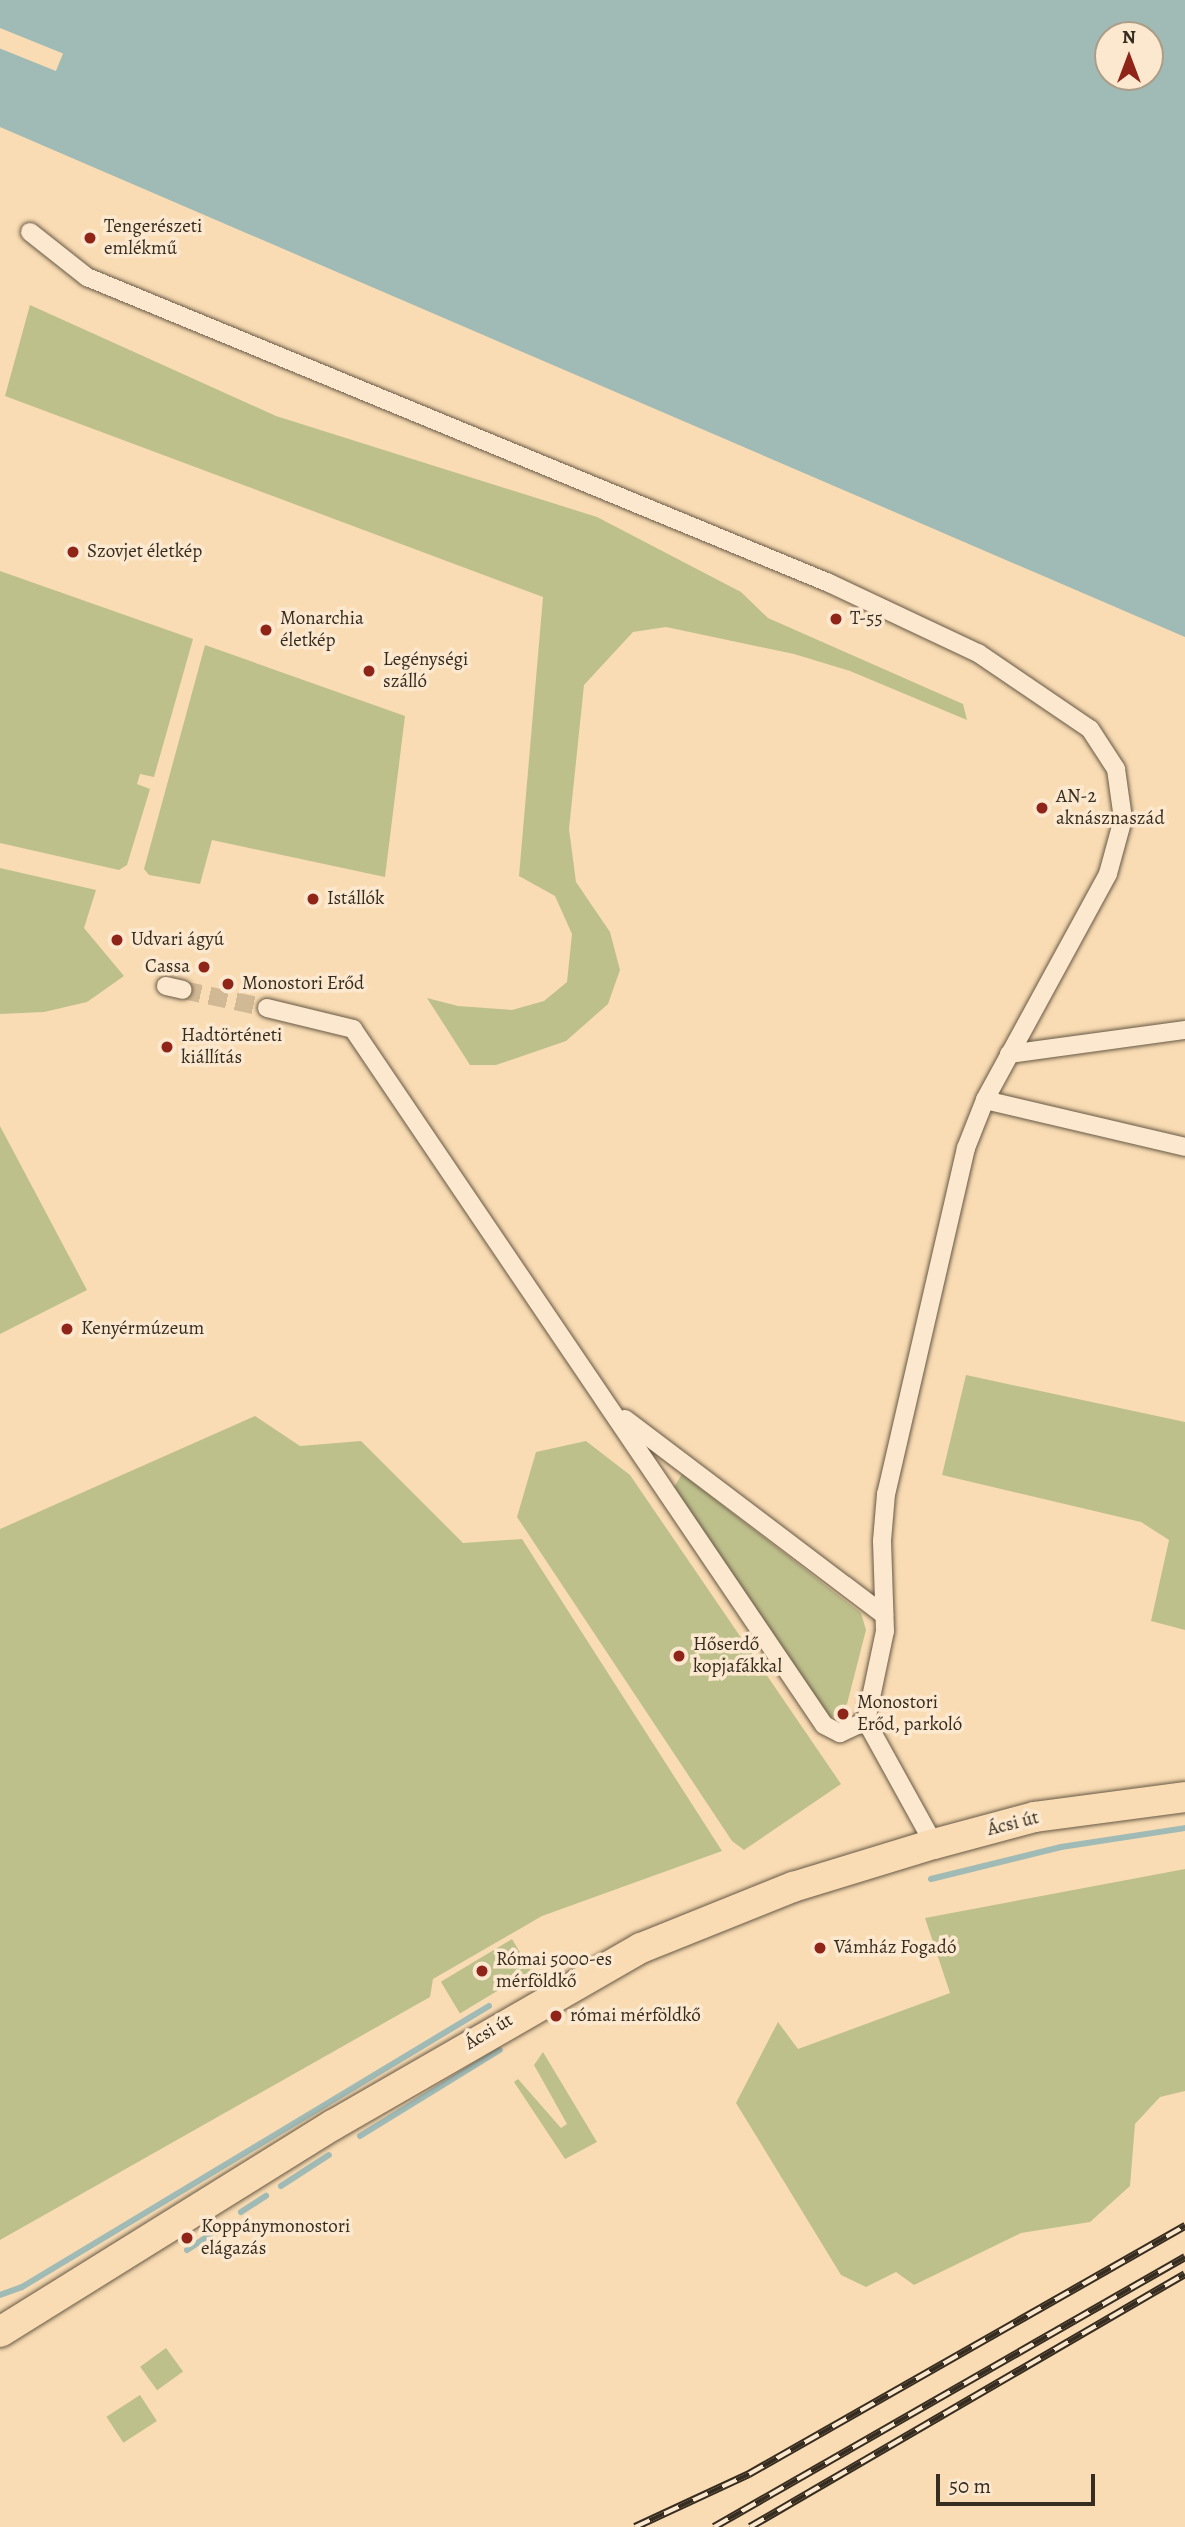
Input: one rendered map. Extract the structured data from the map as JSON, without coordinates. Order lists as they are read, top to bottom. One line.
{"streets":{"main road":["Ácsi út"]},"places":["Tengerészeti emlékmű","Szovjet életkép","T-55","Monarchia életkép","Legénységi szálló","AN-2 aknásznaszád","Istállók","Udvari ágyú","Cassa","Monostori Erőd","Hadtörténeti kiállítás","Kenyérmúzeum","Hőserdő kopjafákkal","Monostori Erőd, parkoló","Vámház Fogadó","Római 5000-es mérföldkő","római mérföldkő","Koppánymonostori elágazás"],"scale_bar":"50 m","north":"top"}
